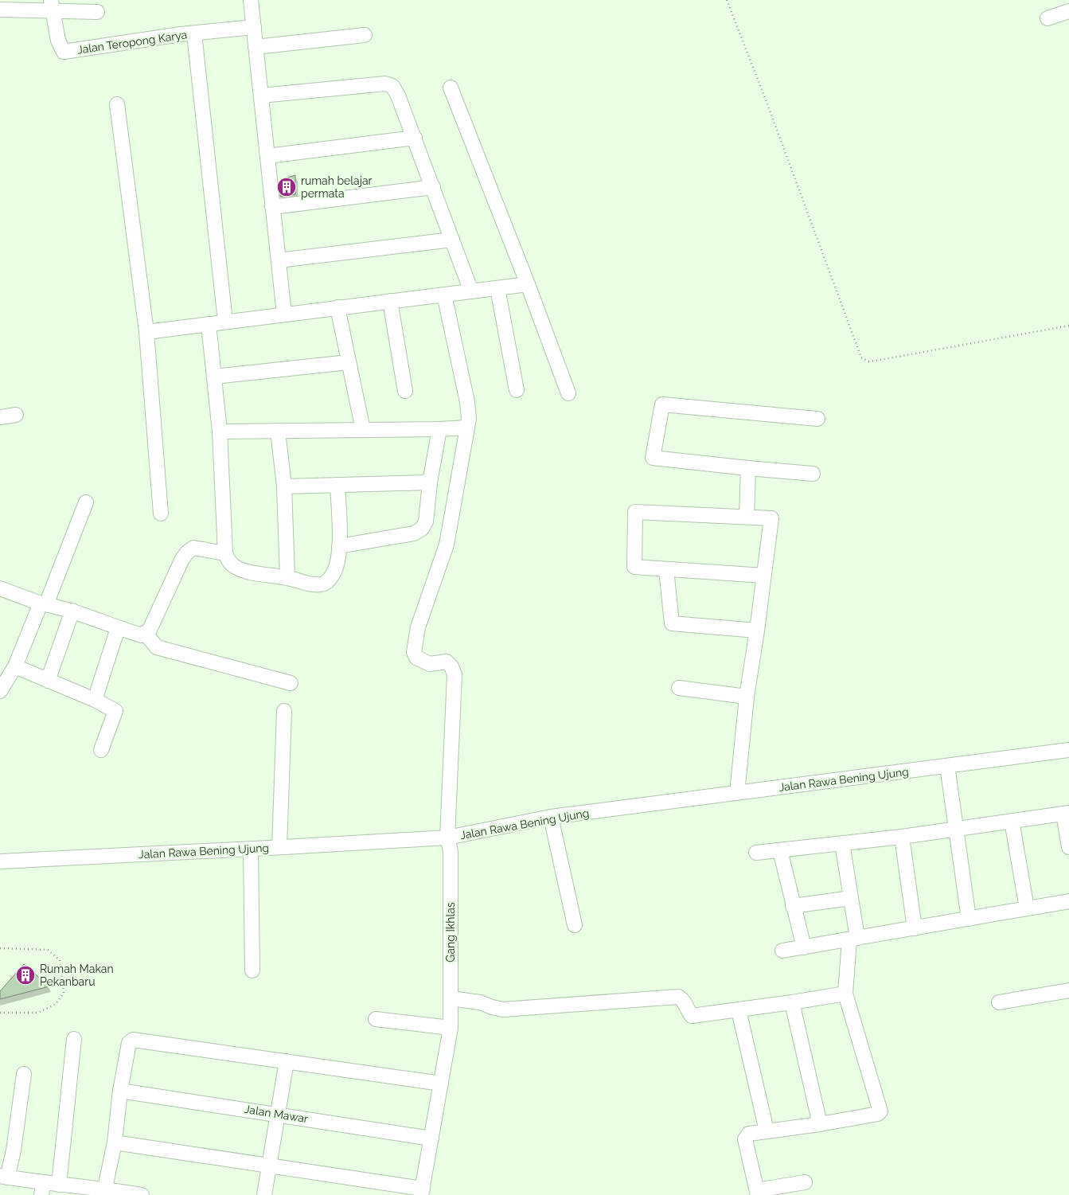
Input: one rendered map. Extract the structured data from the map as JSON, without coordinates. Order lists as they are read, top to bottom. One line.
{"streets":{"street":["Jalan Teropong Karya","Jalan Rawa Bening Ujung","Gang Ikhlas","Jalan Mawar"]},"crossings":[["Jalan Rawa Bening Ujung","Gang Ikhlas"],["Gang Ikhlas","Jalan Mawar"]],"places":{"building":["rumah belajar permata","Rumah Makan Pekanbaru"]}}
